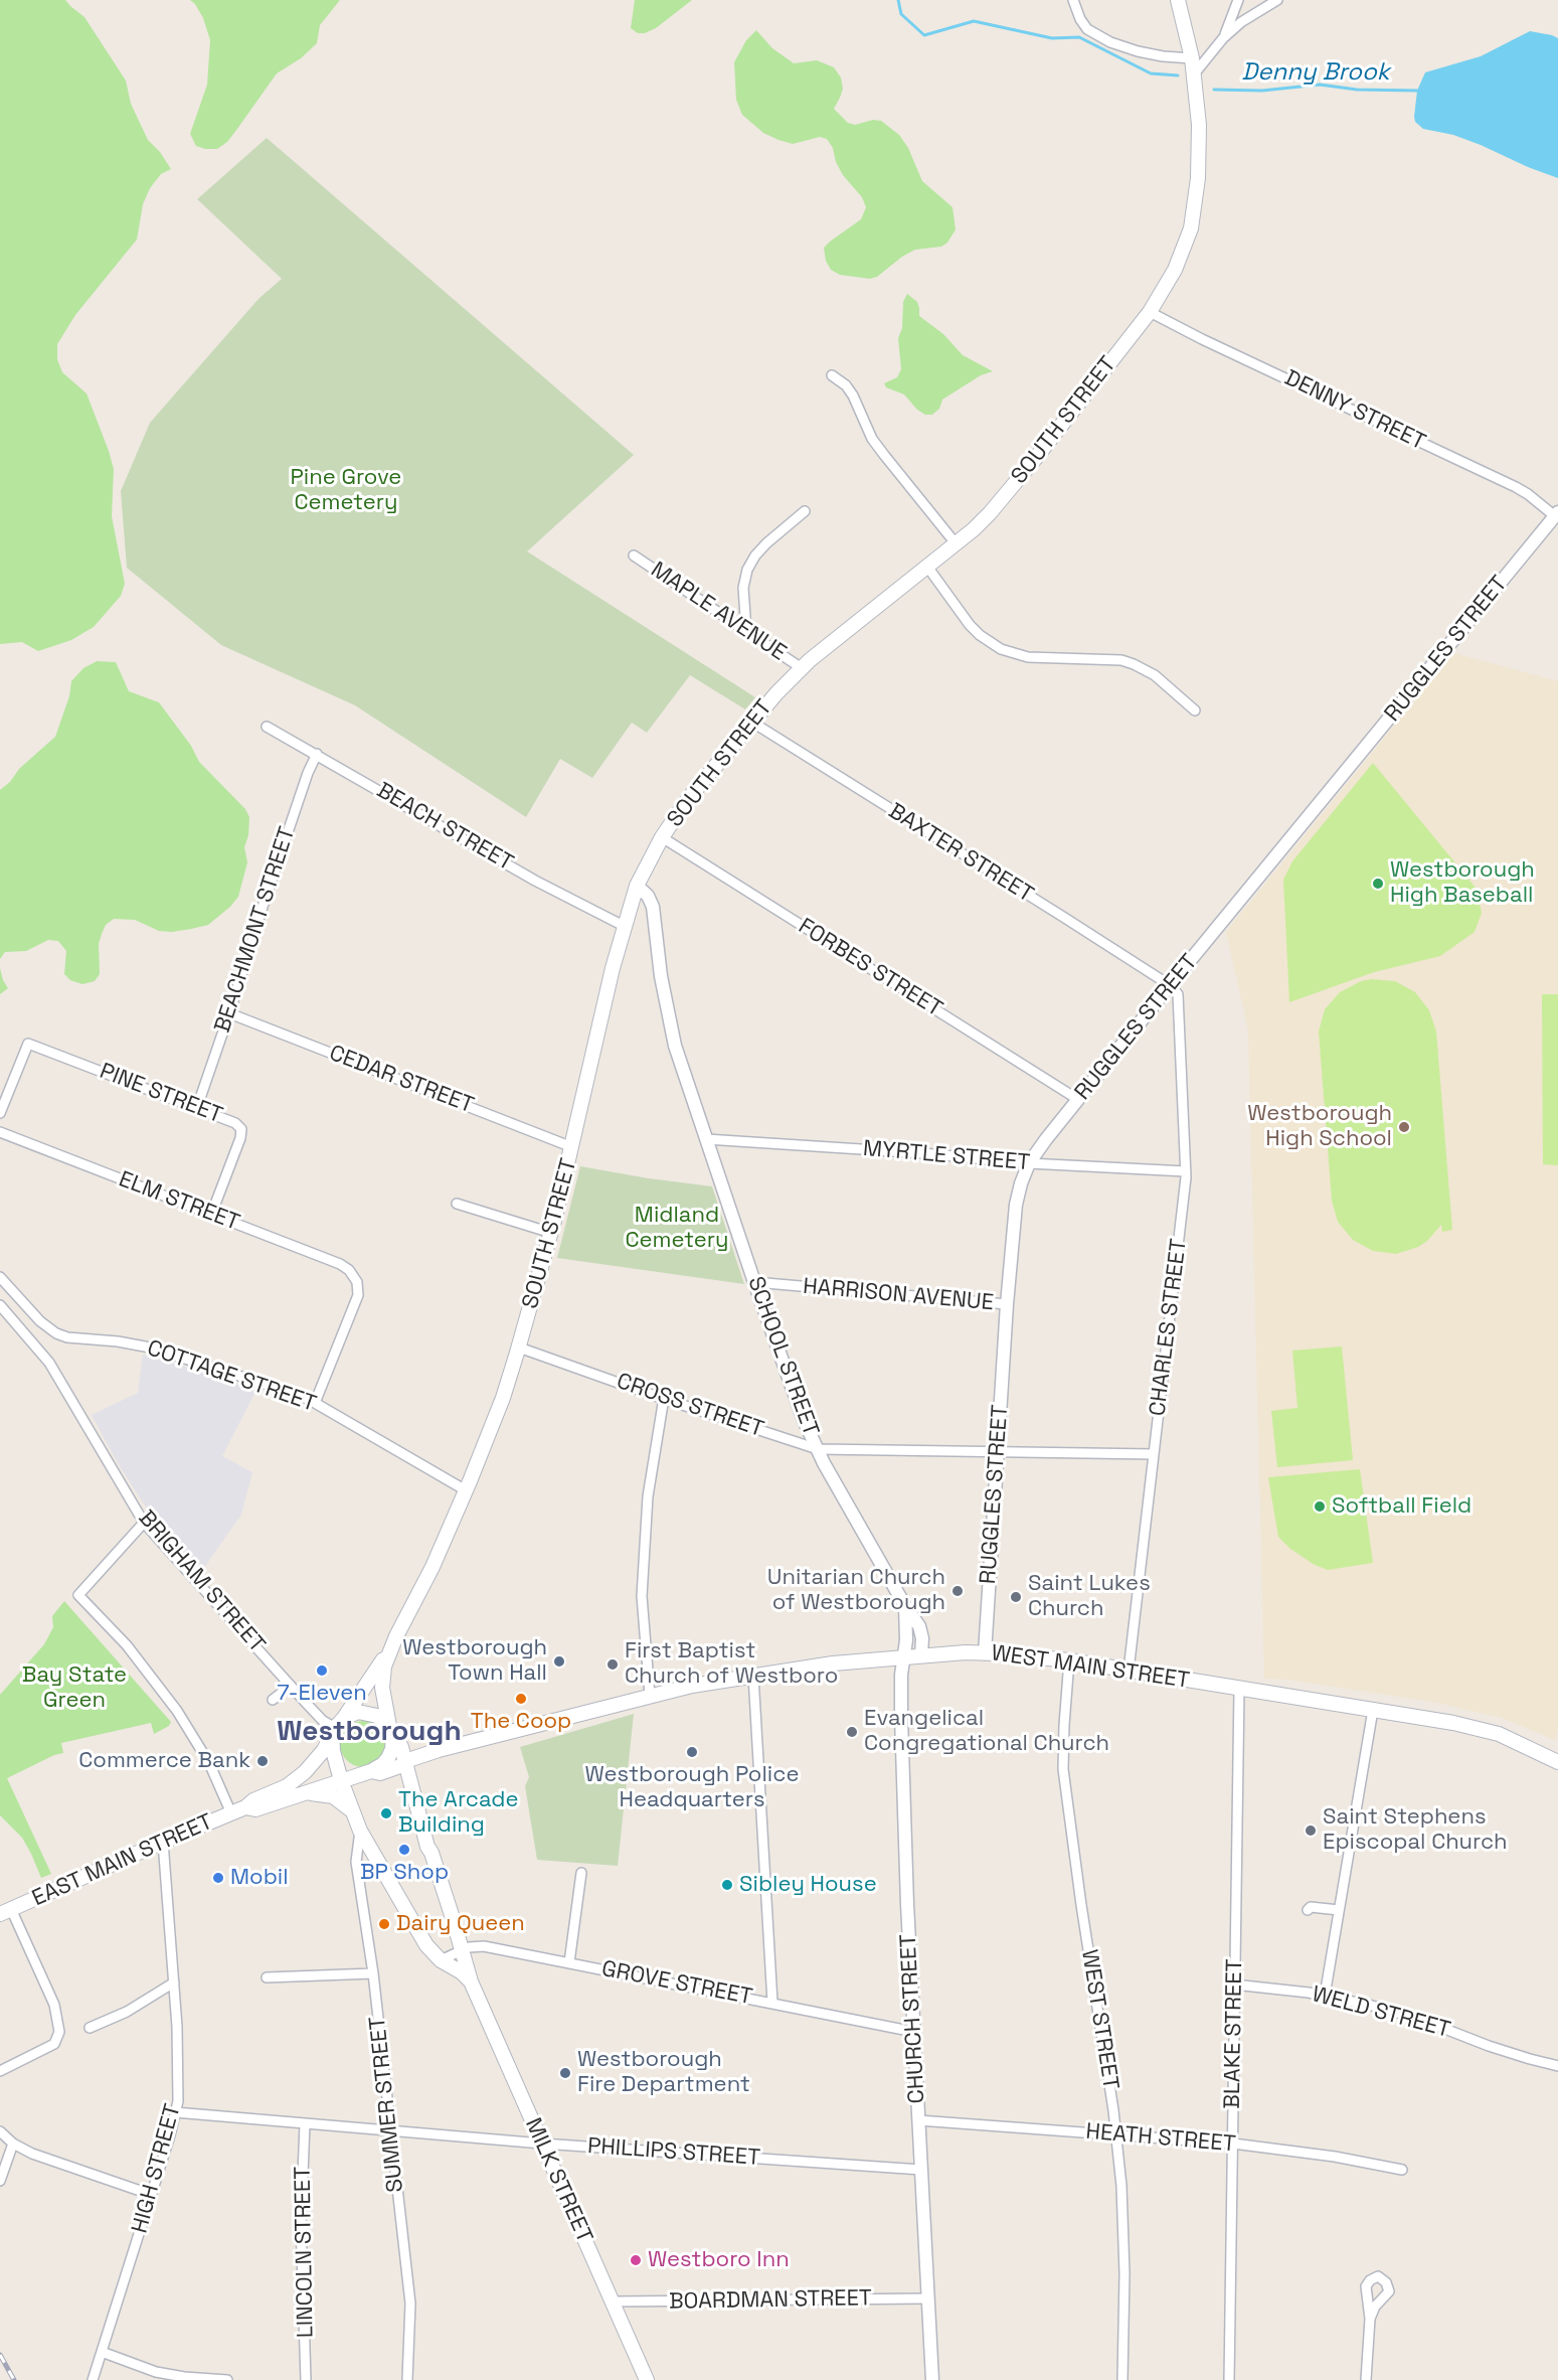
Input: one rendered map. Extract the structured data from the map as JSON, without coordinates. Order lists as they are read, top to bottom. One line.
{"streets":{"main road":["SOUTH STREET","WEST MAIN STREET","EAST MAIN STREET","MILK STREET"],"street":["DENNY STREET","MAPLE AVENUE","RUGGLES STREET","BEACH STREET","BAXTER STREET","BEACHMONT STREET","FORBES STREET","CEDAR STREET","PINE STREET","MYRTLE STREET","ELM STREET","HARRISON AVENUE","CHARLES STREET","SCHOOL STREET","COTTAGE STREET","CROSS STREET","BRIGHAM STREET","GROVE STREET","WELD STREET","CHURCH STREET","WEST STREET","BLAKE STREET","SUMMER STREET","HEATH STREET","PHILLIPS STREET","HIGH STREET","LINCOLN STREET","BOARDMAN STREET"]},"crossings":[["DENNY STREET","SOUTH STREET"],["DENNY STREET","RUGGLES STREET"],["SOUTH STREET","MAPLE AVENUE"],["SOUTH STREET","BEACH STREET"],["SOUTH STREET","BAXTER STREET"],["SOUTH STREET","FORBES STREET"],["SOUTH STREET","CEDAR STREET"],["SOUTH STREET","SCHOOL STREET"],["SOUTH STREET","COTTAGE STREET"],["SOUTH STREET","CROSS STREET"],["SOUTH STREET","BRIGHAM STREET"],["SOUTH STREET","WEST MAIN STREET"],["SOUTH STREET","EAST MAIN STREET"],["SOUTH STREET","MILK STREET"],["RUGGLES STREET","BAXTER STREET"],["RUGGLES STREET","FORBES STREET"],["RUGGLES STREET","MYRTLE STREET"],["RUGGLES STREET","HARRISON AVENUE"],["RUGGLES STREET","CHARLES STREET"],["RUGGLES STREET","CROSS STREET"],["RUGGLES STREET","WEST MAIN STREET"],["BEACH STREET","BEACHMONT STREET"],["BAXTER STREET","CHARLES STREET"],["BEACHMONT STREET","CEDAR STREET"],["BEACHMONT STREET","PINE STREET"],["PINE STREET","ELM STREET"],["MYRTLE STREET","CHARLES STREET"],["MYRTLE STREET","SCHOOL STREET"],["ELM STREET","COTTAGE STREET"],["HARRISON AVENUE","SCHOOL STREET"],["CHARLES STREET","CROSS STREET"],["CHARLES STREET","WEST MAIN STREET"],["SCHOOL STREET","CROSS STREET"],["SCHOOL STREET","WEST MAIN STREET"],["SCHOOL STREET","CHURCH STREET"],["BRIGHAM STREET","WEST MAIN STREET"],["BRIGHAM STREET","EAST MAIN STREET"],["BRIGHAM STREET","MILK STREET"],["WEST MAIN STREET","EAST MAIN STREET"],["WEST MAIN STREET","CHURCH STREET"],["WEST MAIN STREET","WEST STREET"],["WEST MAIN STREET","BLAKE STREET"],["WEST MAIN STREET","MILK STREET"],["EAST MAIN STREET","HIGH STREET"],["EAST MAIN STREET","MILK STREET"],["GROVE STREET","CHURCH STREET"],["GROVE STREET","MILK STREET"],["WELD STREET","BLAKE STREET"],["CHURCH STREET","HEATH STREET"],["CHURCH STREET","PHILLIPS STREET"],["CHURCH STREET","BOARDMAN STREET"],["WEST STREET","HEATH STREET"],["BLAKE STREET","HEATH STREET"],["SUMMER STREET","PHILLIPS STREET"],["PHILLIPS STREET","HIGH STREET"],["PHILLIPS STREET","MILK STREET"],["PHILLIPS STREET","LINCOLN STREET"],["MILK STREET","BOARDMAN STREET"]],"districts":["Westborough"],"water":["Denny Brook"],"parks":["Pine Grove Cemetery","Midland Cemetery","Bay State Green"],"places":["Westborough High Baseball","Westborough High School","Softball Field","Unitarian Church of Westborough","Saint Lukes Church","Westborough Town Hall","First Baptist Church of Westboro","7-Eleven","The Coop","Evangelical Congregational Church","Westborough Police Headquarters","Commerce Bank","The Arcade Building","Saint Stephens Episcopal Church","BP Shop","Mobil","Sibley House","Dairy Queen","Westborough Fire Department","Westboro Inn"]}
